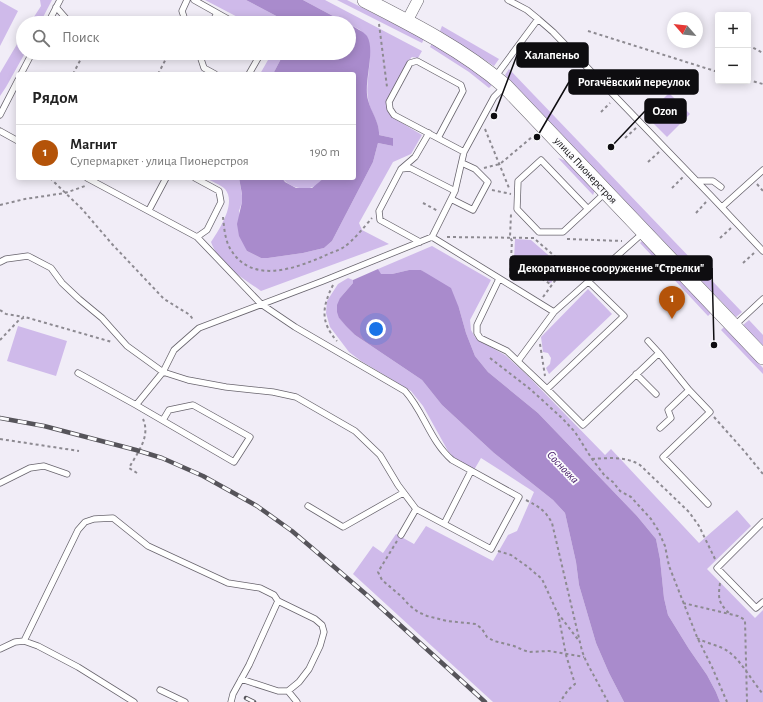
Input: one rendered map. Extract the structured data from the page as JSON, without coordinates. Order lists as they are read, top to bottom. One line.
{"streets":{"street":["улица Пионерстроя"]},"water":["Сосновка"],"places":["Халапеньо","Рогачёвский переулок","Ozon","Декоративное сооружение \"Стрелки\""],"north":"top left","page":{"map_buttons":["+","−"],"search":"Поиск","heading":"Рядом","list":[{"mark":"1","name":"Магнит","note":"Супермаркет · улица Пионерстроя","value":"190 m"}],"pins":"1"}}
